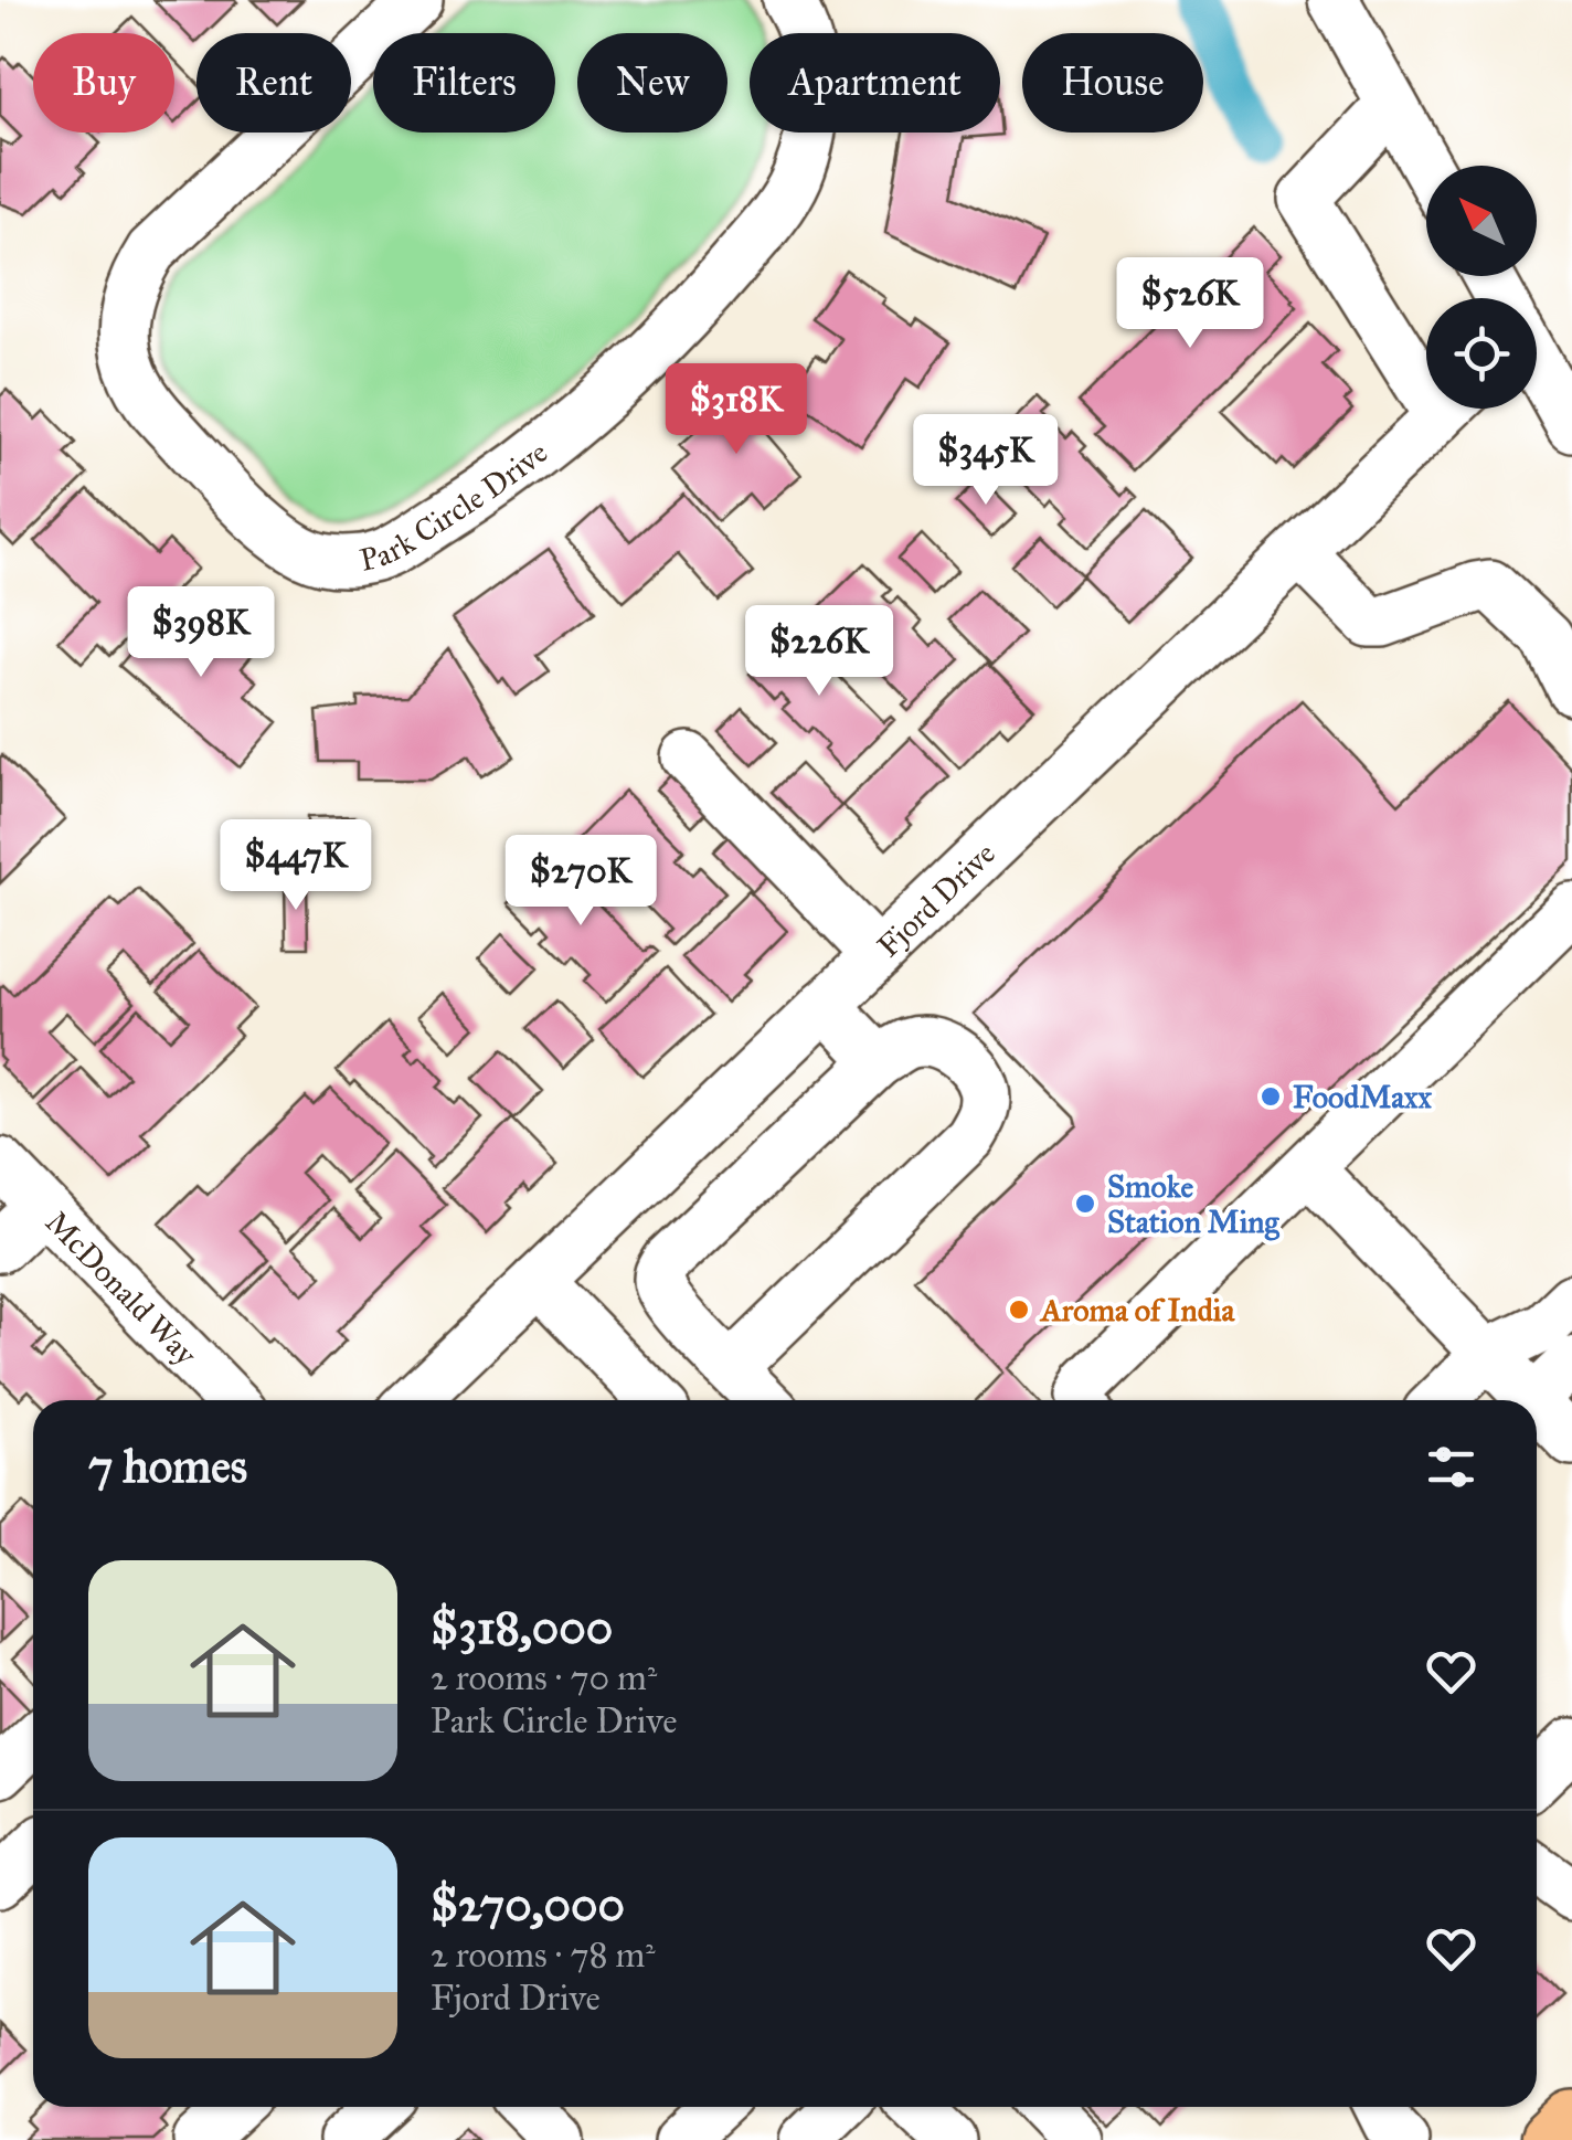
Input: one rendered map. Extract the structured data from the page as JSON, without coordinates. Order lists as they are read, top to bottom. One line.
{"streets":{"street":["Park Circle Drive","Fjord Drive","McDonald Way"]},"places":["FoodMaxx","Smoke Station Ming","Aroma of India"],"north":"top left","page":{"chip":["Buy","Rent","Filters","New","Apartment","House"],"price":["$526K","$318K","$345K","$398K","$226K","$447K","$270K"],"heading":"7 homes","list":[{"name":"$318,000","note":"2 rooms · 70 m² · Park Circle Drive"},{"name":"$270,000","note":"2 rooms · 78 m² · Fjord Drive"}]}}
